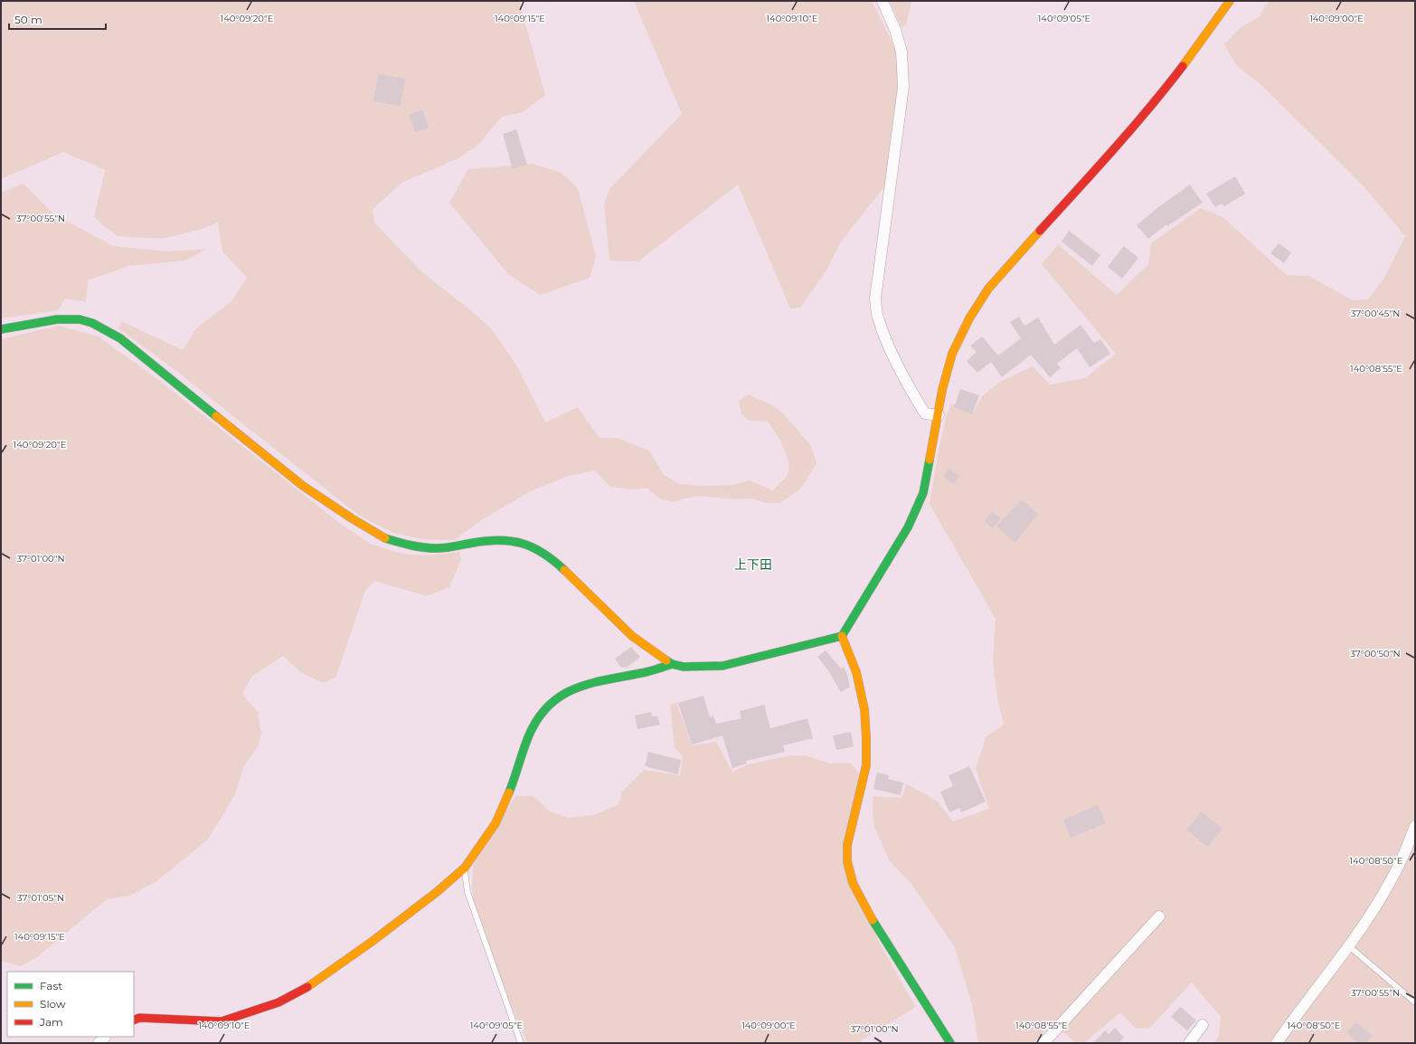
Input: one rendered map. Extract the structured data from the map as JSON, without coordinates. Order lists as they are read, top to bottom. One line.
{"districts":["上下田"],"legend":["Fast","Slow","Jam"],"scale_bar":"50 m","coordinates":["140°09'20\"E","140°09'15\"E","140°09'10\"E","140°09'05\"E","140°09'00\"E","37°00'55\"N","37°00'45\"N","140°08'55\"E","37°01'00\"N","37°00'50\"N","140°08'50\"E","37°01'05\"N"]}
